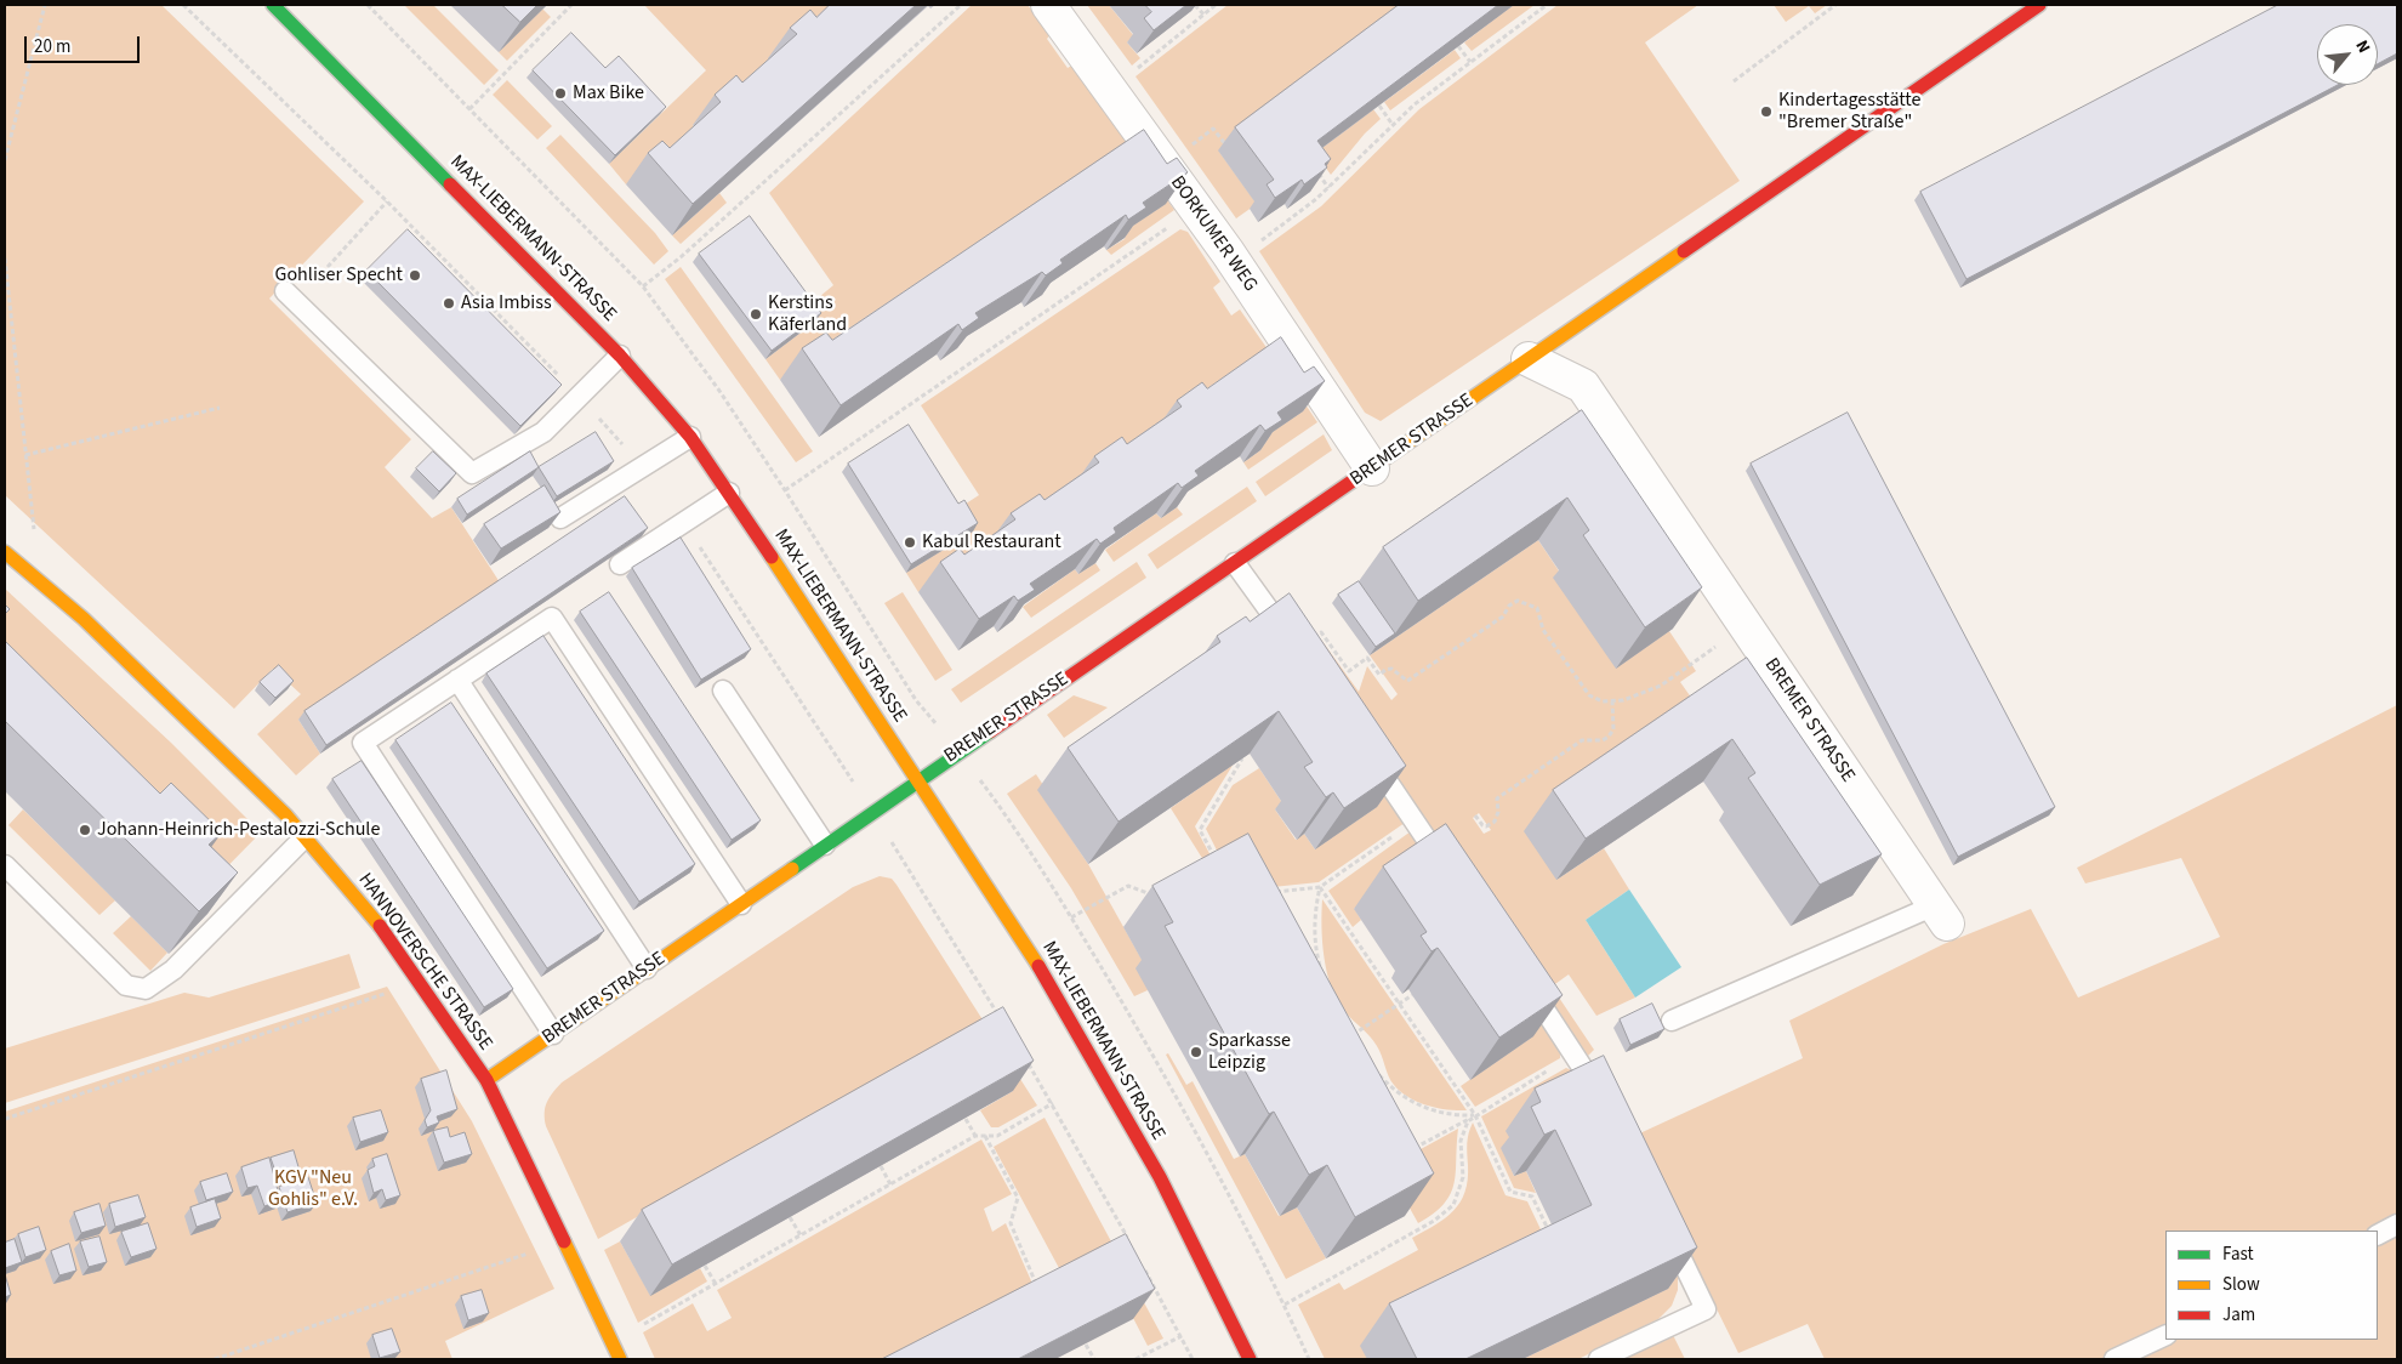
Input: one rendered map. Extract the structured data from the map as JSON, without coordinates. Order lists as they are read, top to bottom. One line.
{"streets":{"street":["BORKUMER WEG","MAX-LIEBERMANN-STRASSE","BREMER STRASSE","HANNOVERSCHE STRASSE"]},"crossings":[["BORKUMER WEG","BREMER STRASSE"],["MAX-LIEBERMANN-STRASSE","BREMER STRASSE"],["BREMER STRASSE","HANNOVERSCHE STRASSE"]],"parks":["KGV \"Neu Gohlis\" e.V."],"places":["Max Bike","Kindertagesstätte \"Bremer Straße\"","Gohliser Specht","Asia Imbiss","Kerstins Käferland","Kabul Restaurant","Johann-Heinrich-Pestalozzi-Schule","Sparkasse Leipzig"],"legend":["Fast","Slow","Jam"],"scale_bar":"20 m","north":"top right"}
